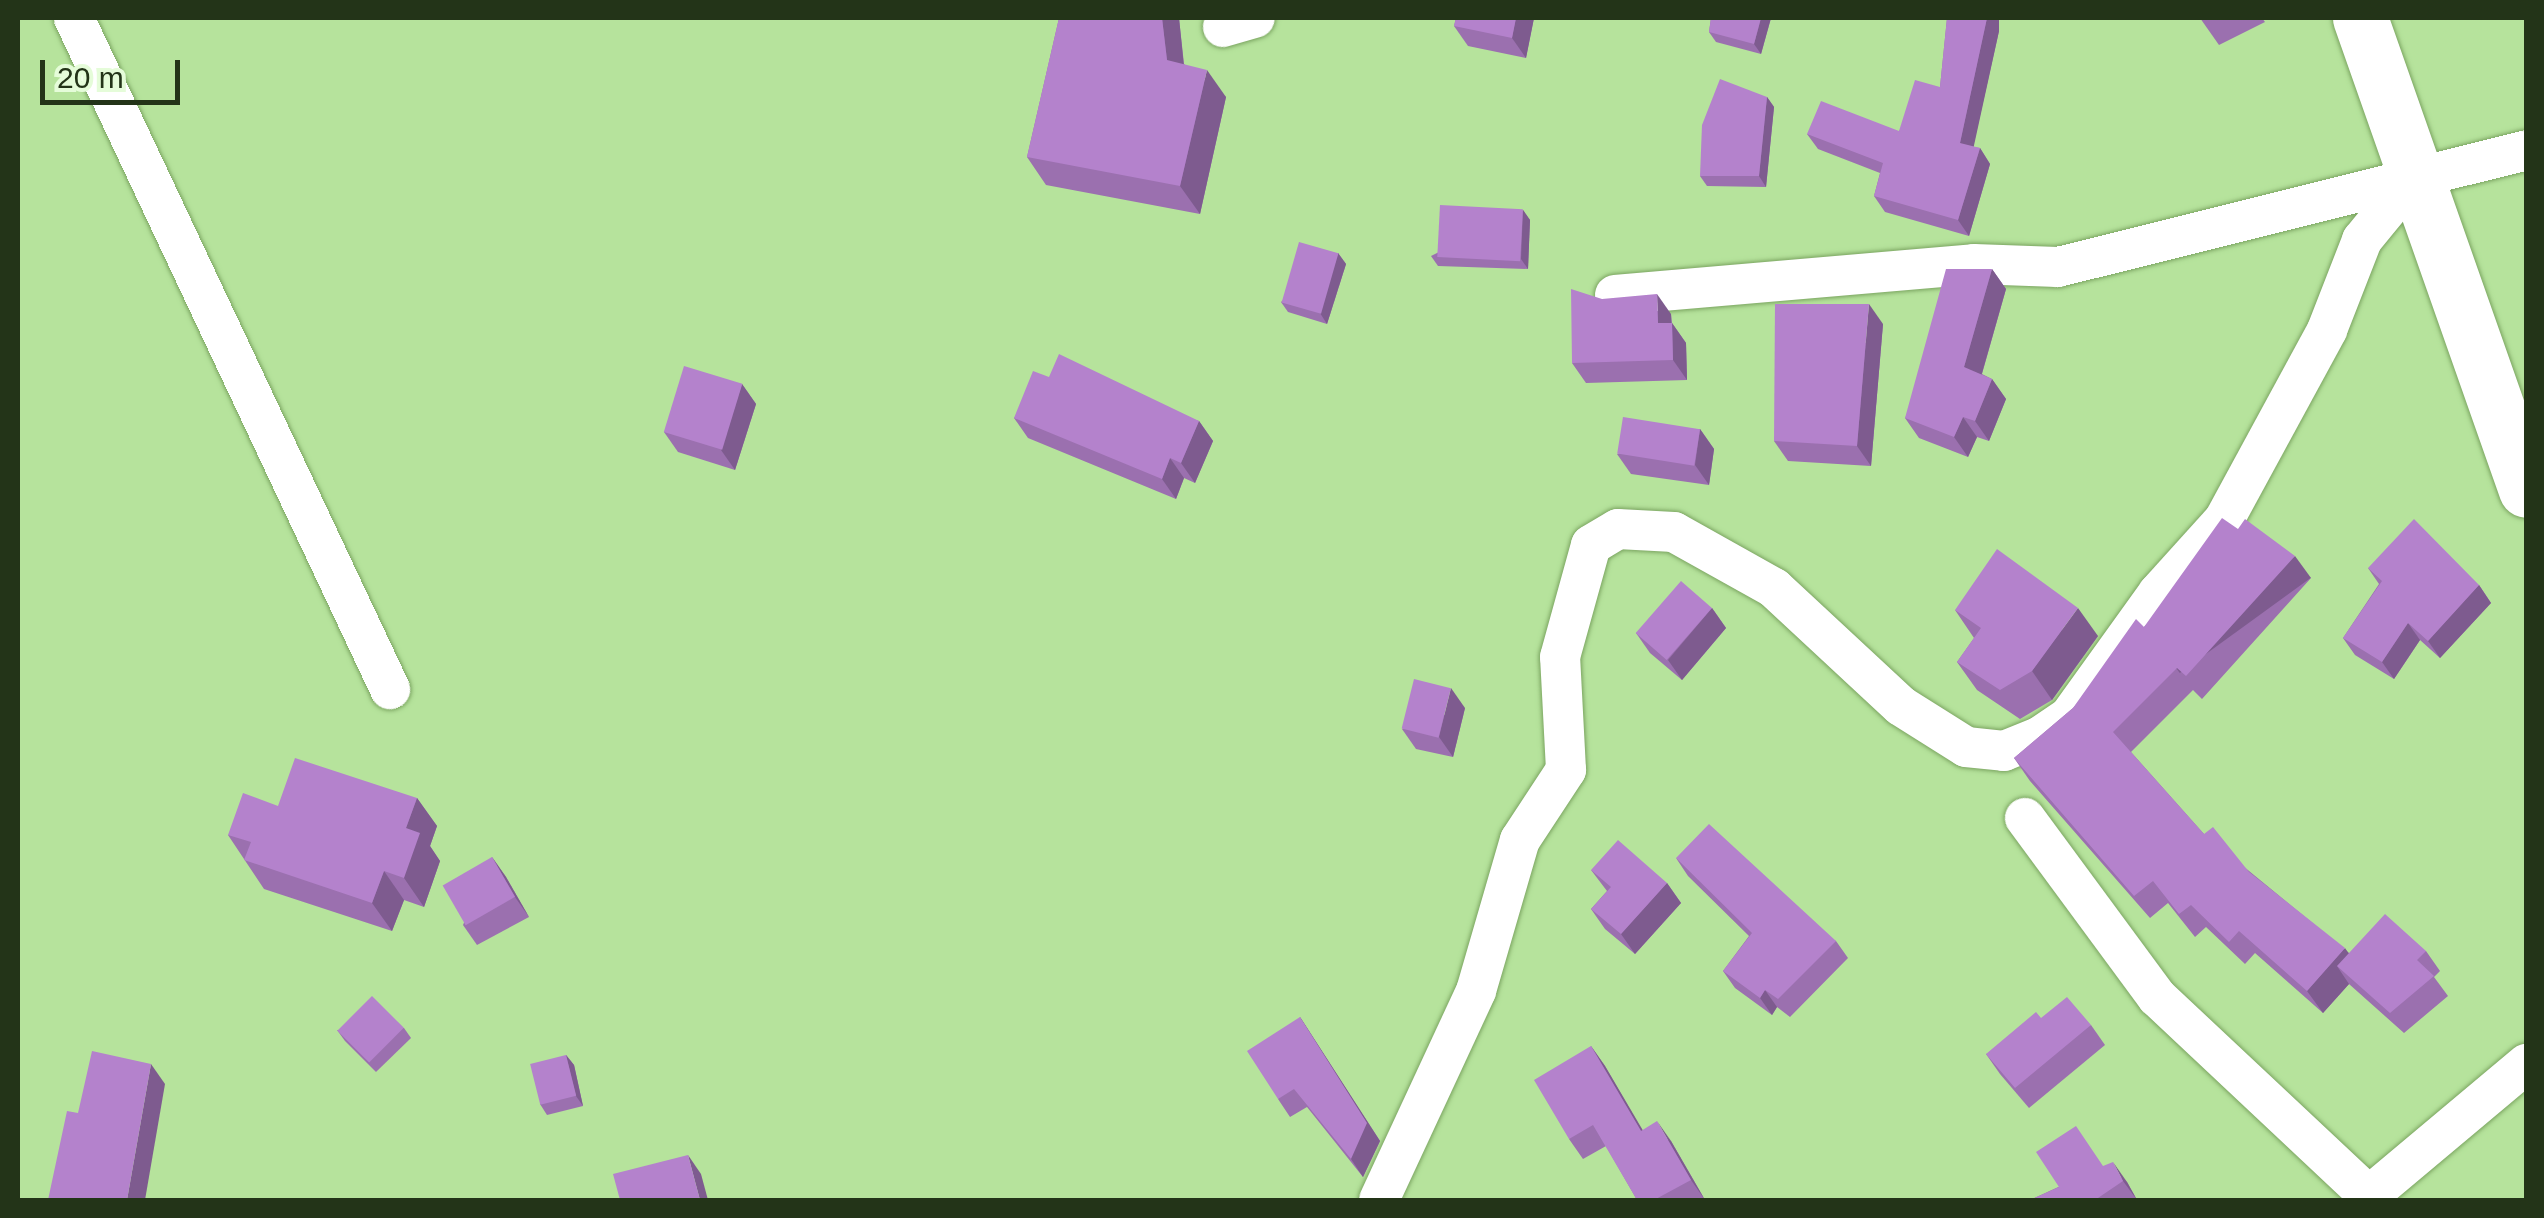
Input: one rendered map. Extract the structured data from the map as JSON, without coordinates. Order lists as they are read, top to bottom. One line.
{"scale_bar":"20 m"}
